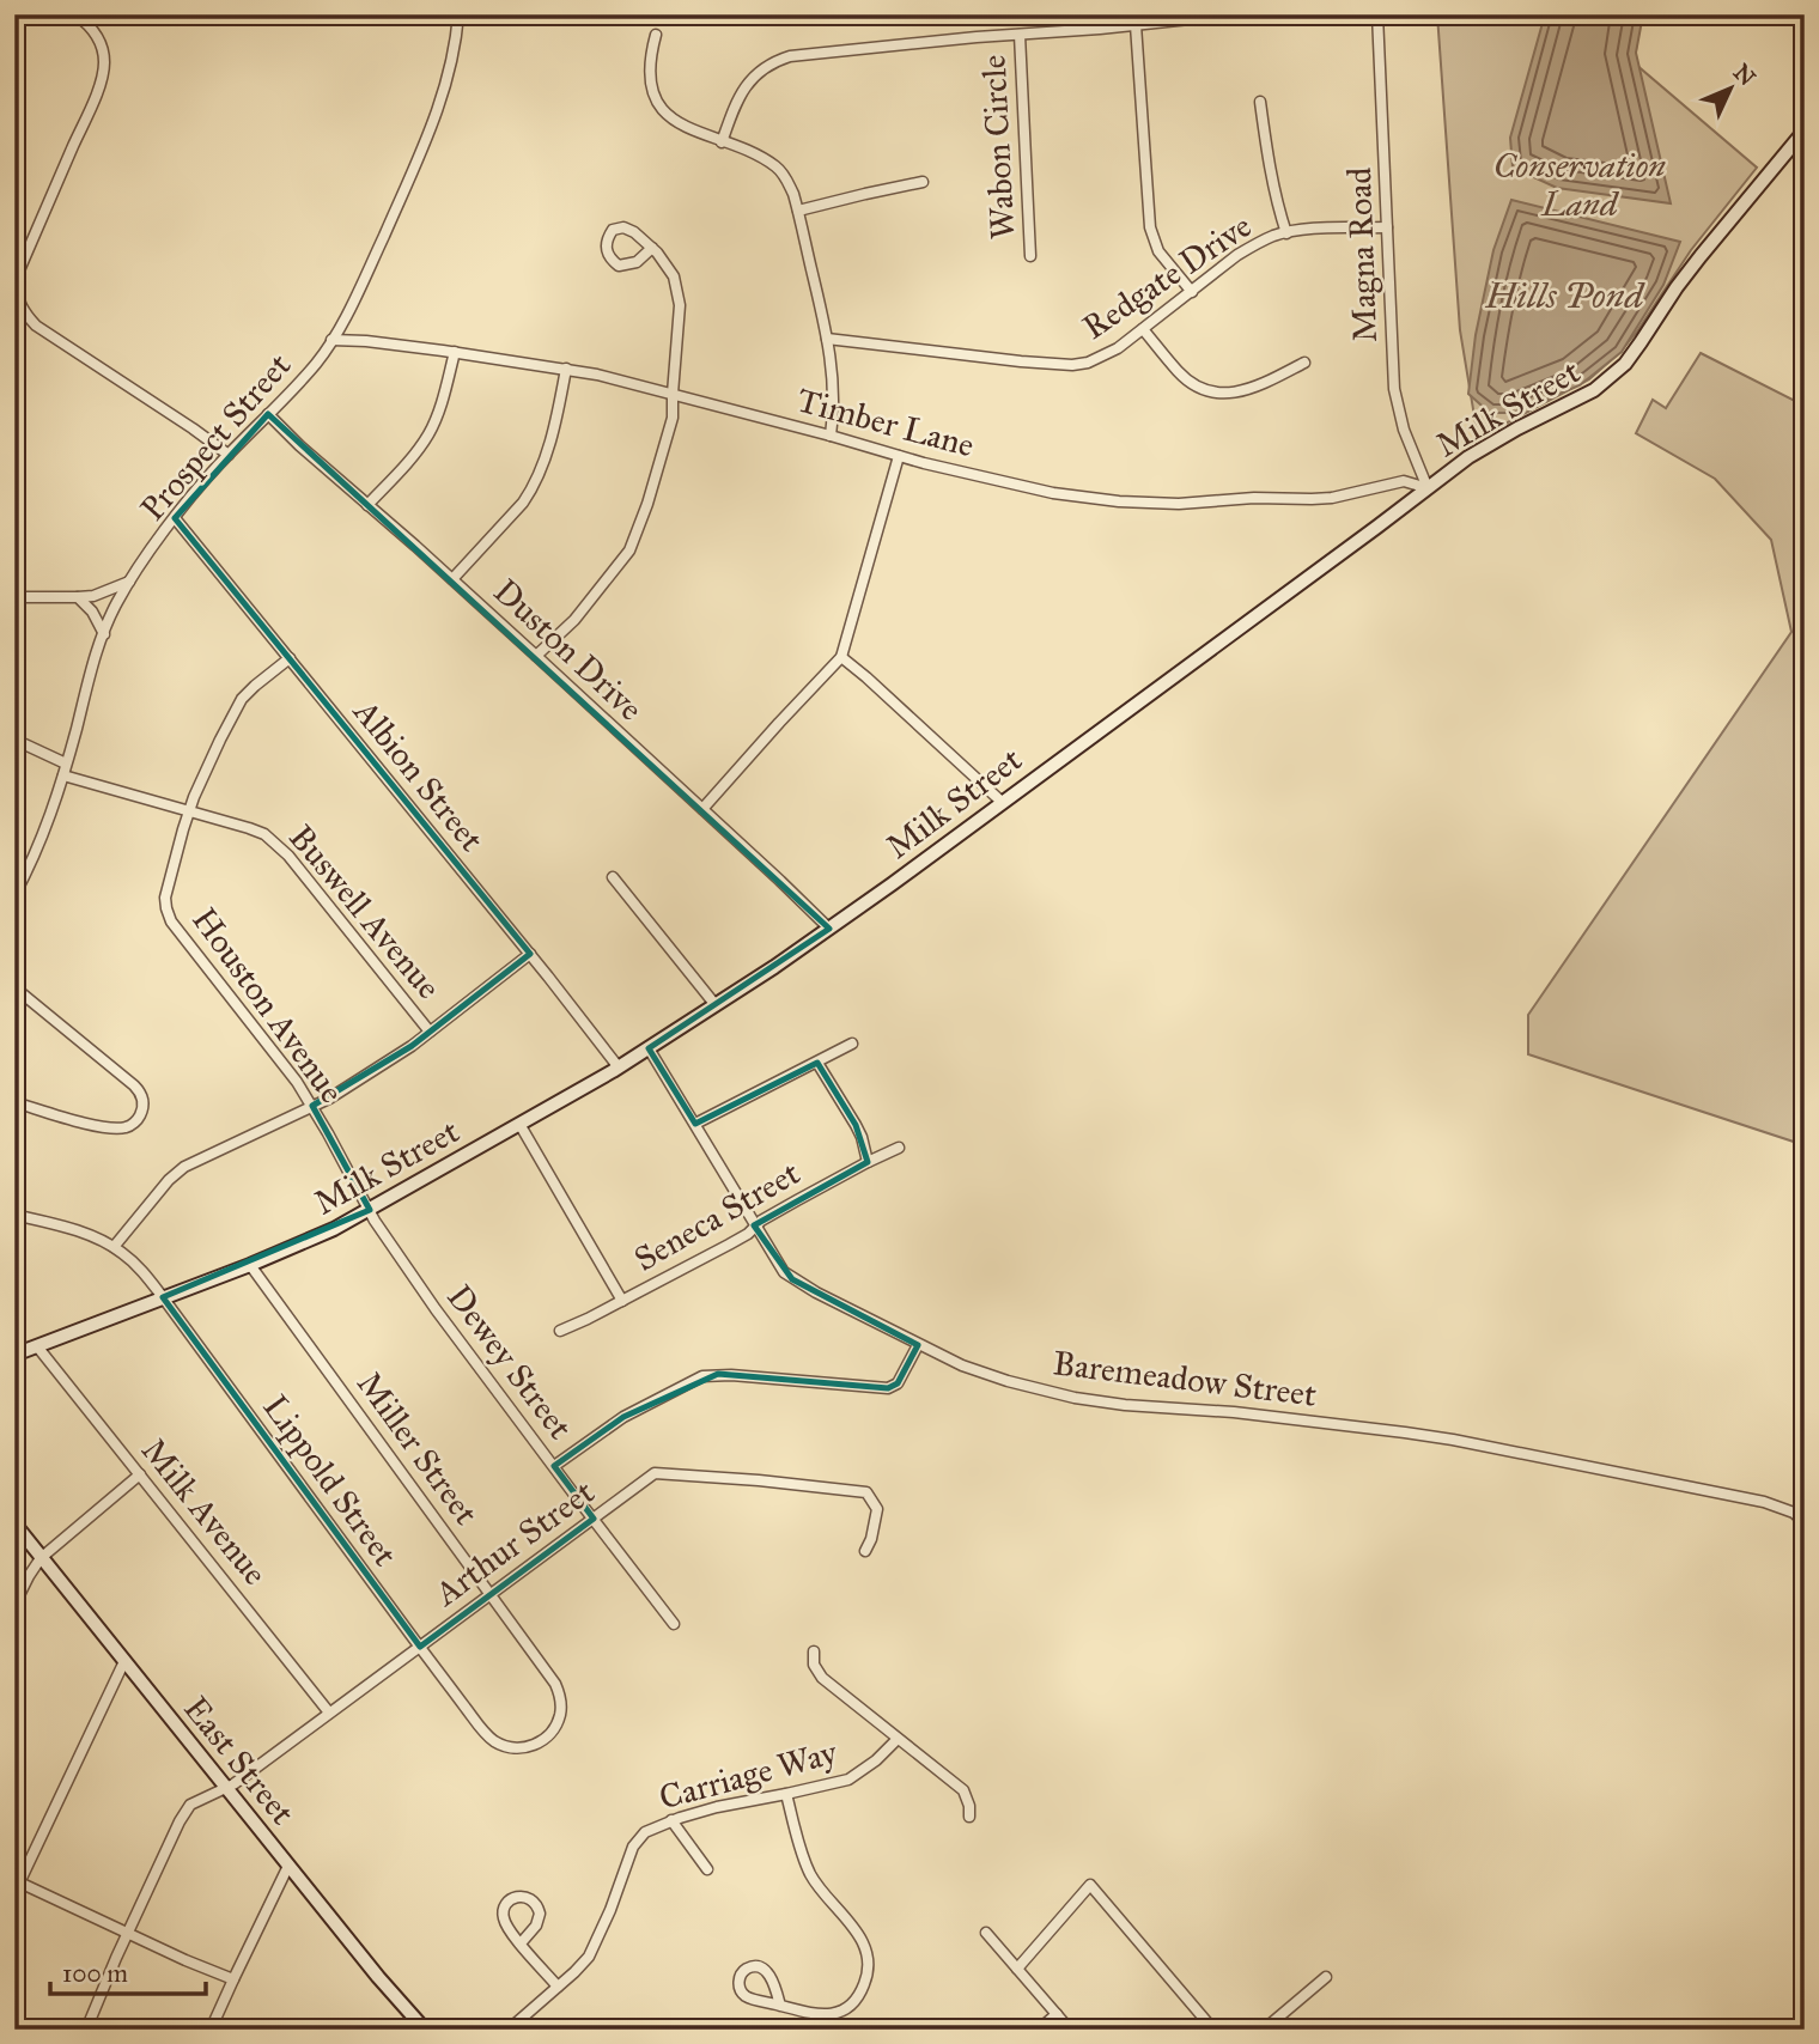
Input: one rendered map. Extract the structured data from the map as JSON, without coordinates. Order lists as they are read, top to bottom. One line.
{"streets":{"street":["Wabon Circle","Magna Road","Redgate Drive","Milk Street","Timber Lane","Prospect Street","Duston Drive","Albion Street","Buswell Avenue","Houston Avenue","Seneca Street","Dewey Street","Baremeadow Street","Miller Street","Lippold Street","Milk Avenue","Arthur Street","East Street","Carriage Way"]},"crossings":[["Magna Road","Redgate Drive"],["Magna Road","Milk Street"],["Magna Road","Timber Lane"],["Milk Street","Timber Lane"],["Milk Street","Duston Drive"],["Milk Street","Albion Street"],["Milk Street","Houston Avenue"],["Milk Street","Dewey Street"],["Milk Street","Baremeadow Street"],["Milk Street","Miller Street"],["Milk Street","Lippold Street"],["Milk Street","Milk Avenue"],["Timber Lane","Prospect Street"],["Prospect Street","Duston Drive"],["Prospect Street","Albion Street"],["Prospect Street","Buswell Avenue"],["Albion Street","Houston Avenue"],["Buswell Avenue","Houston Avenue"],["Houston Avenue","Dewey Street"],["Seneca Street","Baremeadow Street"],["Dewey Street","Arthur Street"],["Miller Street","Lippold Street"],["Miller Street","Arthur Street"],["Lippold Street","Arthur Street"],["Milk Avenue","Arthur Street"],["Arthur Street","East Street"]],"water":["Hills Pond"],"parks":["Conservation Land"],"scale_bar":"100 m","north":"top right"}
